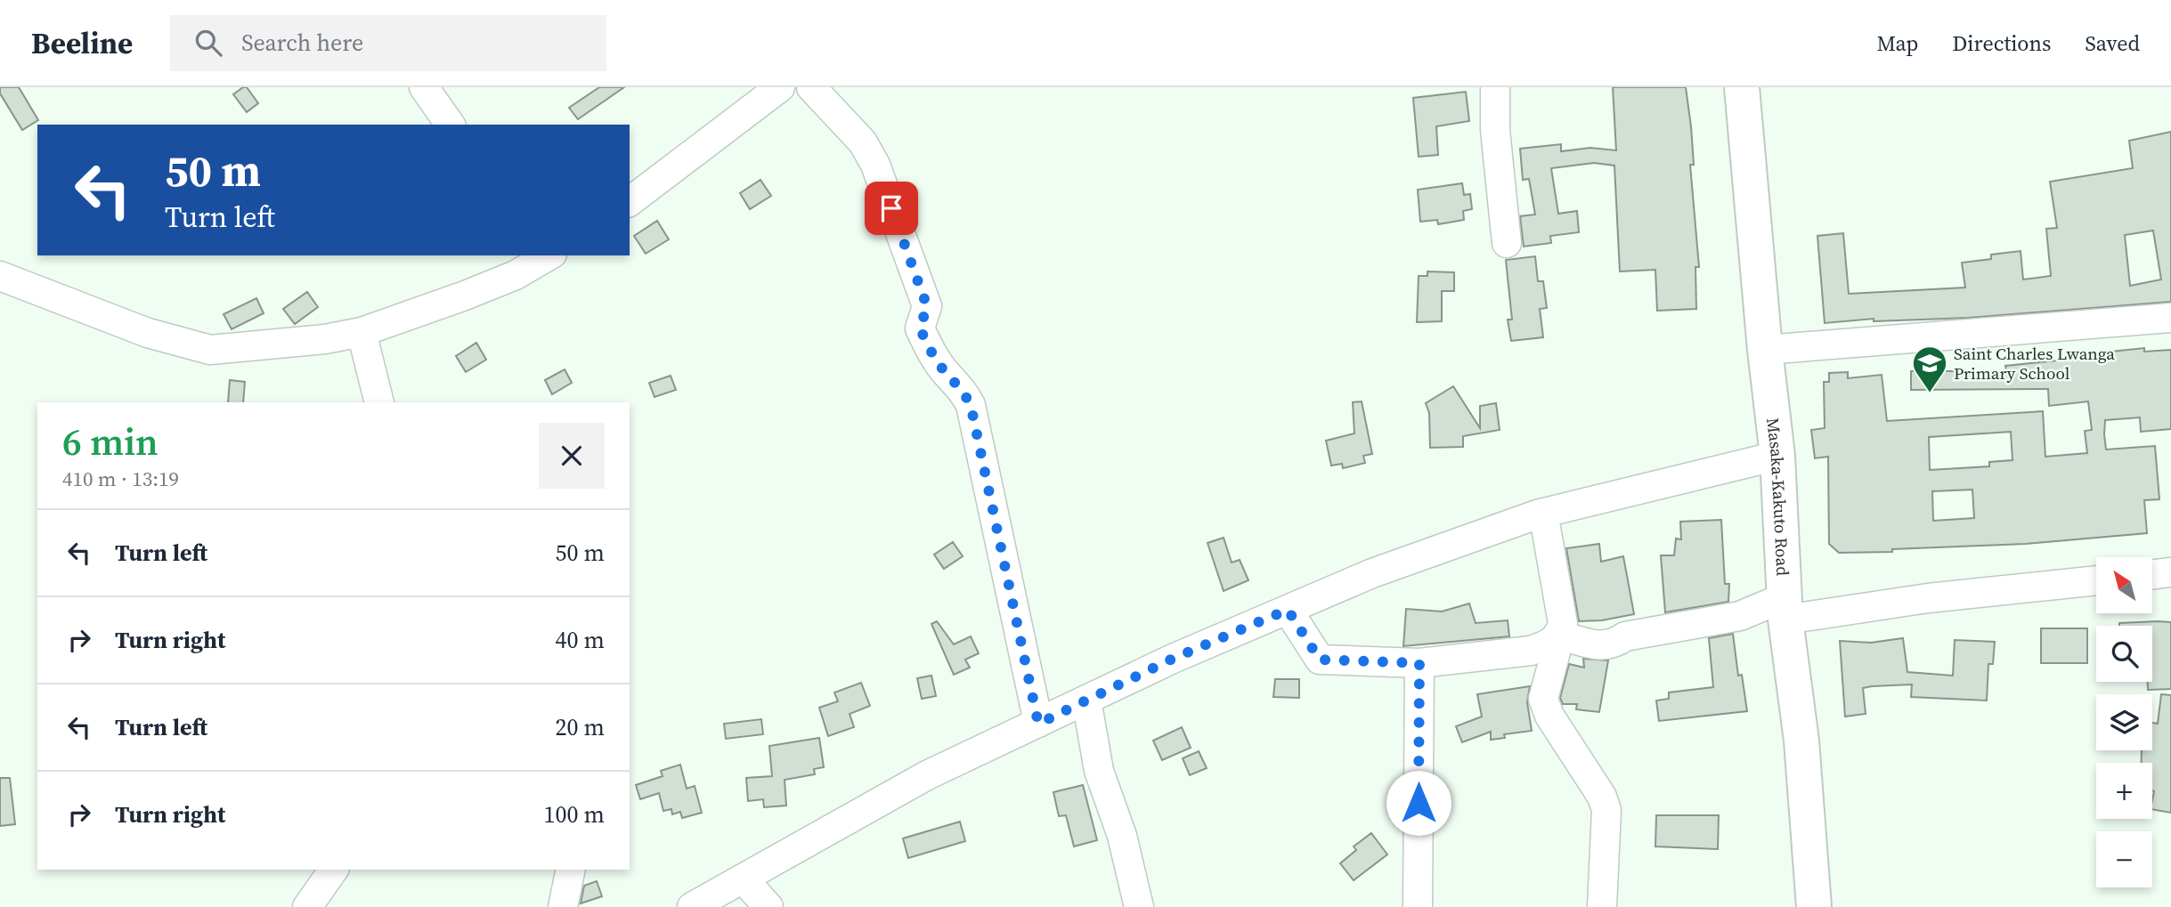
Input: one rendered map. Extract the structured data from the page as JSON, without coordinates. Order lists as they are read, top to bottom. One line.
{"streets":{"highway":["Masaka-Kakuto Road"]},"places":{"school or university":["Saint Charles Lwanga Primary School"]},"north":"top left","page":{"header":"Beeline","search":"Search here","nav":["Map","Directions","Saved"],"turn":["50 m","Turn left"],"heading":["6 min","410 m · 13:19"],"list":[{"name":"Turn left","value":"50 m"},{"name":"Turn right","value":"40 m"},{"name":"Turn left","value":"20 m"},{"name":"Turn right","value":"100 m"}],"map_buttons":["+","−"]}}
